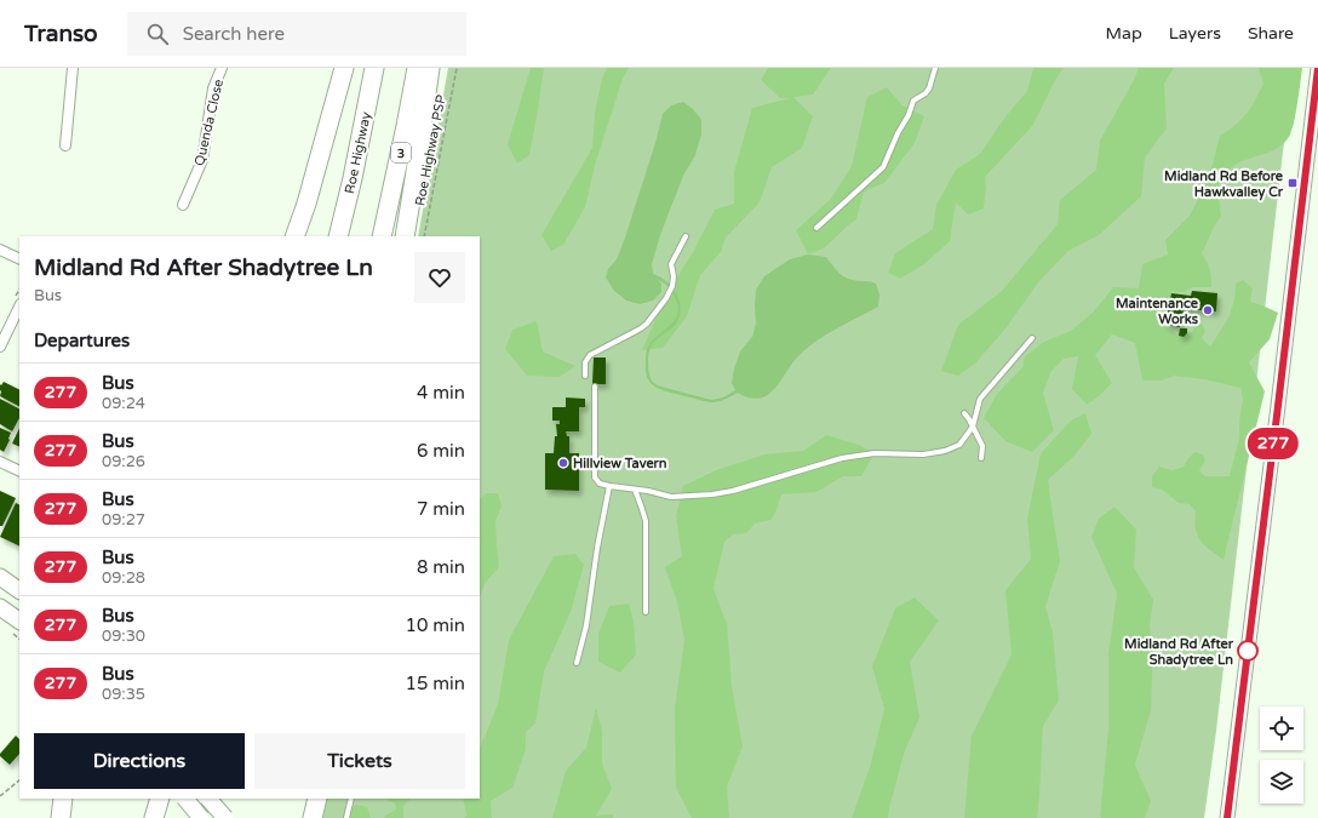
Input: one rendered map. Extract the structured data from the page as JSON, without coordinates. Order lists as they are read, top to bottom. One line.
{"streets":{"highway":["Roe Highway","3"],"street":["Quenda Close"],"path":["Roe Highway PSP"]},"places":{"transit":["Midland Rd Before Hawkvalley Cr"],"other":["Maintenance Works","Hillview Tavern","Midland Rd After Shadytree Ln"]},"lines":["bus line 277"],"page":{"header":"Transo","search":"Search here","nav":["Map","Layers","Share"],"on_map":"277","heading":[["Midland Rd After Shadytree Ln","Bus"],"Departures"],"list":[{"mark":"277","name":"Bus","note":"09:24","value":"4 min"},{"mark":"277","name":"Bus","note":"09:26","value":"6 min"},{"mark":"277","name":"Bus","note":"09:27","value":"7 min"},{"mark":"277","name":"Bus","note":"09:28","value":"8 min"},{"mark":"277","name":"Bus","note":"09:30","value":"10 min"},{"mark":"277","name":"Bus","note":"09:35","value":"15 min"}],"buttons":["Directions","Tickets"]}}
